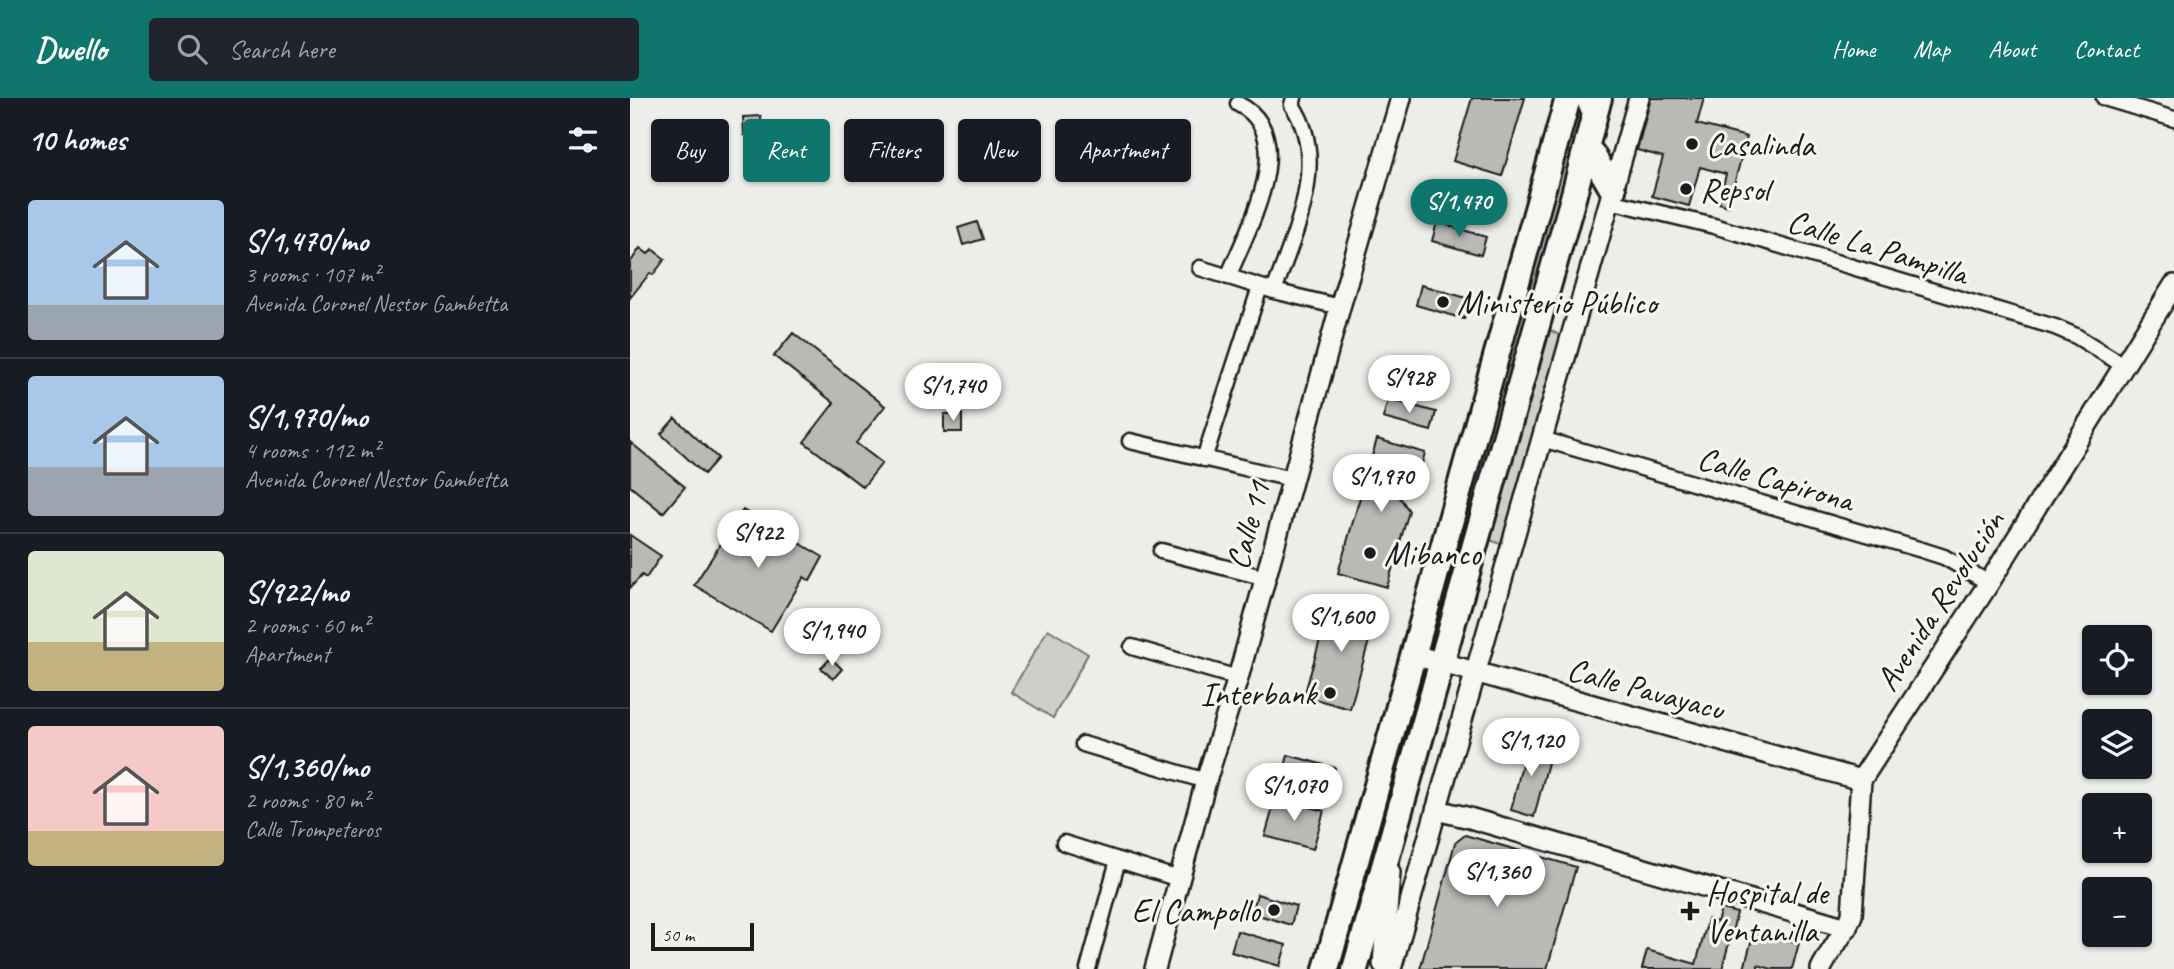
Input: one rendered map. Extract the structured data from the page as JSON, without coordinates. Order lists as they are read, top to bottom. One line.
{"streets":{"street":["Calle La Pampilla","Calle Capirona","Calle 11","Avenida Revolución","Calle Pavayacu"]},"crossings":[["Calle La Pampilla","Avenida Revolución"],["Calle Capirona","Avenida Revolución"],["Avenida Revolución","Calle Pavayacu"]],"places":{"other":["Casalinda","Repsol","Ministerio Público","Mibanco","Interbank","El Campollo"],"health":["Hospital de Ventanilla"]},"scale_bar":"50 m","page":{"header":"Dwello","search":"Search here","nav":["Home","Map","About","Contact"],"heading":"10 homes","chip":["Buy","Rent","Filters","New","Apartment"],"price":["S/1,470","S/928","S/1,740","S/1,970","S/922","S/1,600","S/1,940","S/1,120","S/1,070","S/1,360"],"list":[{"name":"S/1,470/mo","note":"3 rooms · 107 m² · Avenida Coronel Nestor Gambetta"},{"name":"S/1,970/mo","note":"4 rooms · 112 m² · Avenida Coronel Nestor Gambetta"},{"name":"S/922/mo","note":"2 rooms · 60 m² · Apartment"},{"name":"S/1,360/mo","note":"2 rooms · 80 m² · Calle Trompeteros"}],"map_buttons":["+","−"],"scale":"50 m"}}
